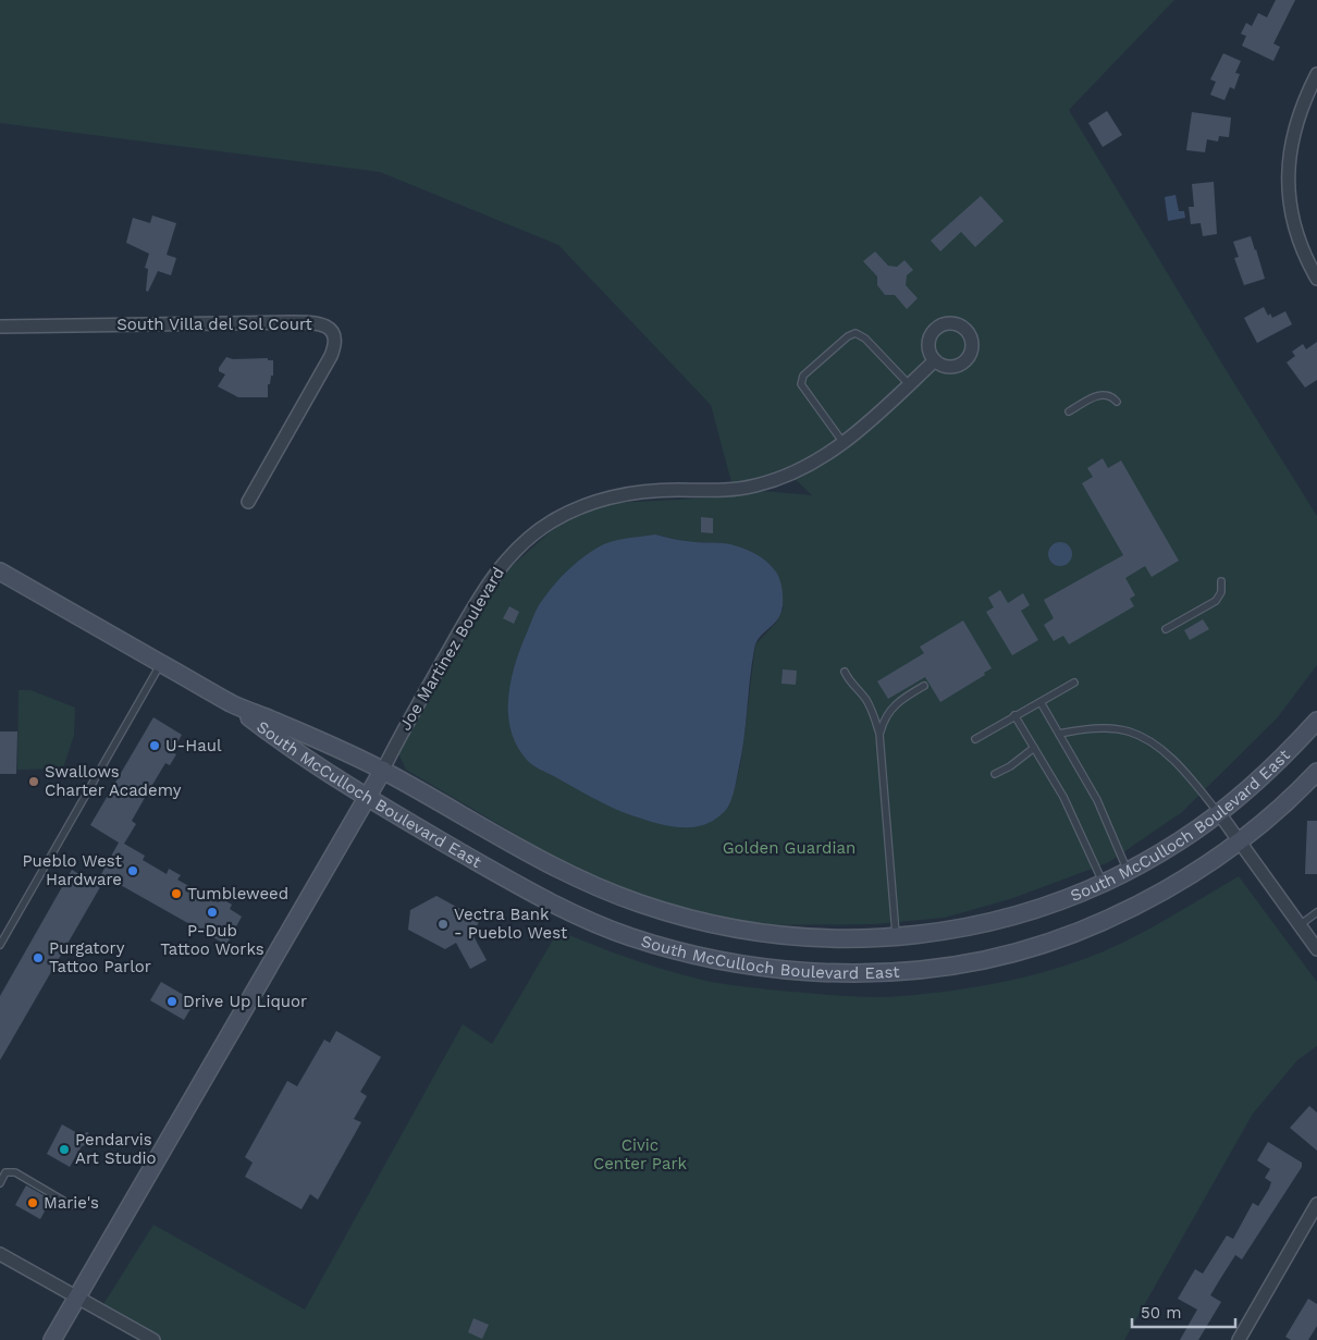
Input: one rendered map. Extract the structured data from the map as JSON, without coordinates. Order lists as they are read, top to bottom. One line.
{"streets":{"main road":["South McCulloch Boulevard East"],"street":["South Villa del Sol Court","Joe Martinez Boulevard"]},"crossings":[["Joe Martinez Boulevard","South McCulloch Boulevard East"]],"parks":["Golden Guardian","Civic Center Park"],"places":["U-Haul","Swallows Charter Academy","Pueblo West Hardware","Tumbleweed","P-Dub Tattoo Works","Vectra Bank - Pueblo West","Purgatory Tattoo Parlor","Drive Up Liquor","Pendarvis Art Studio","Marie's"],"scale_bar":"50 m"}
